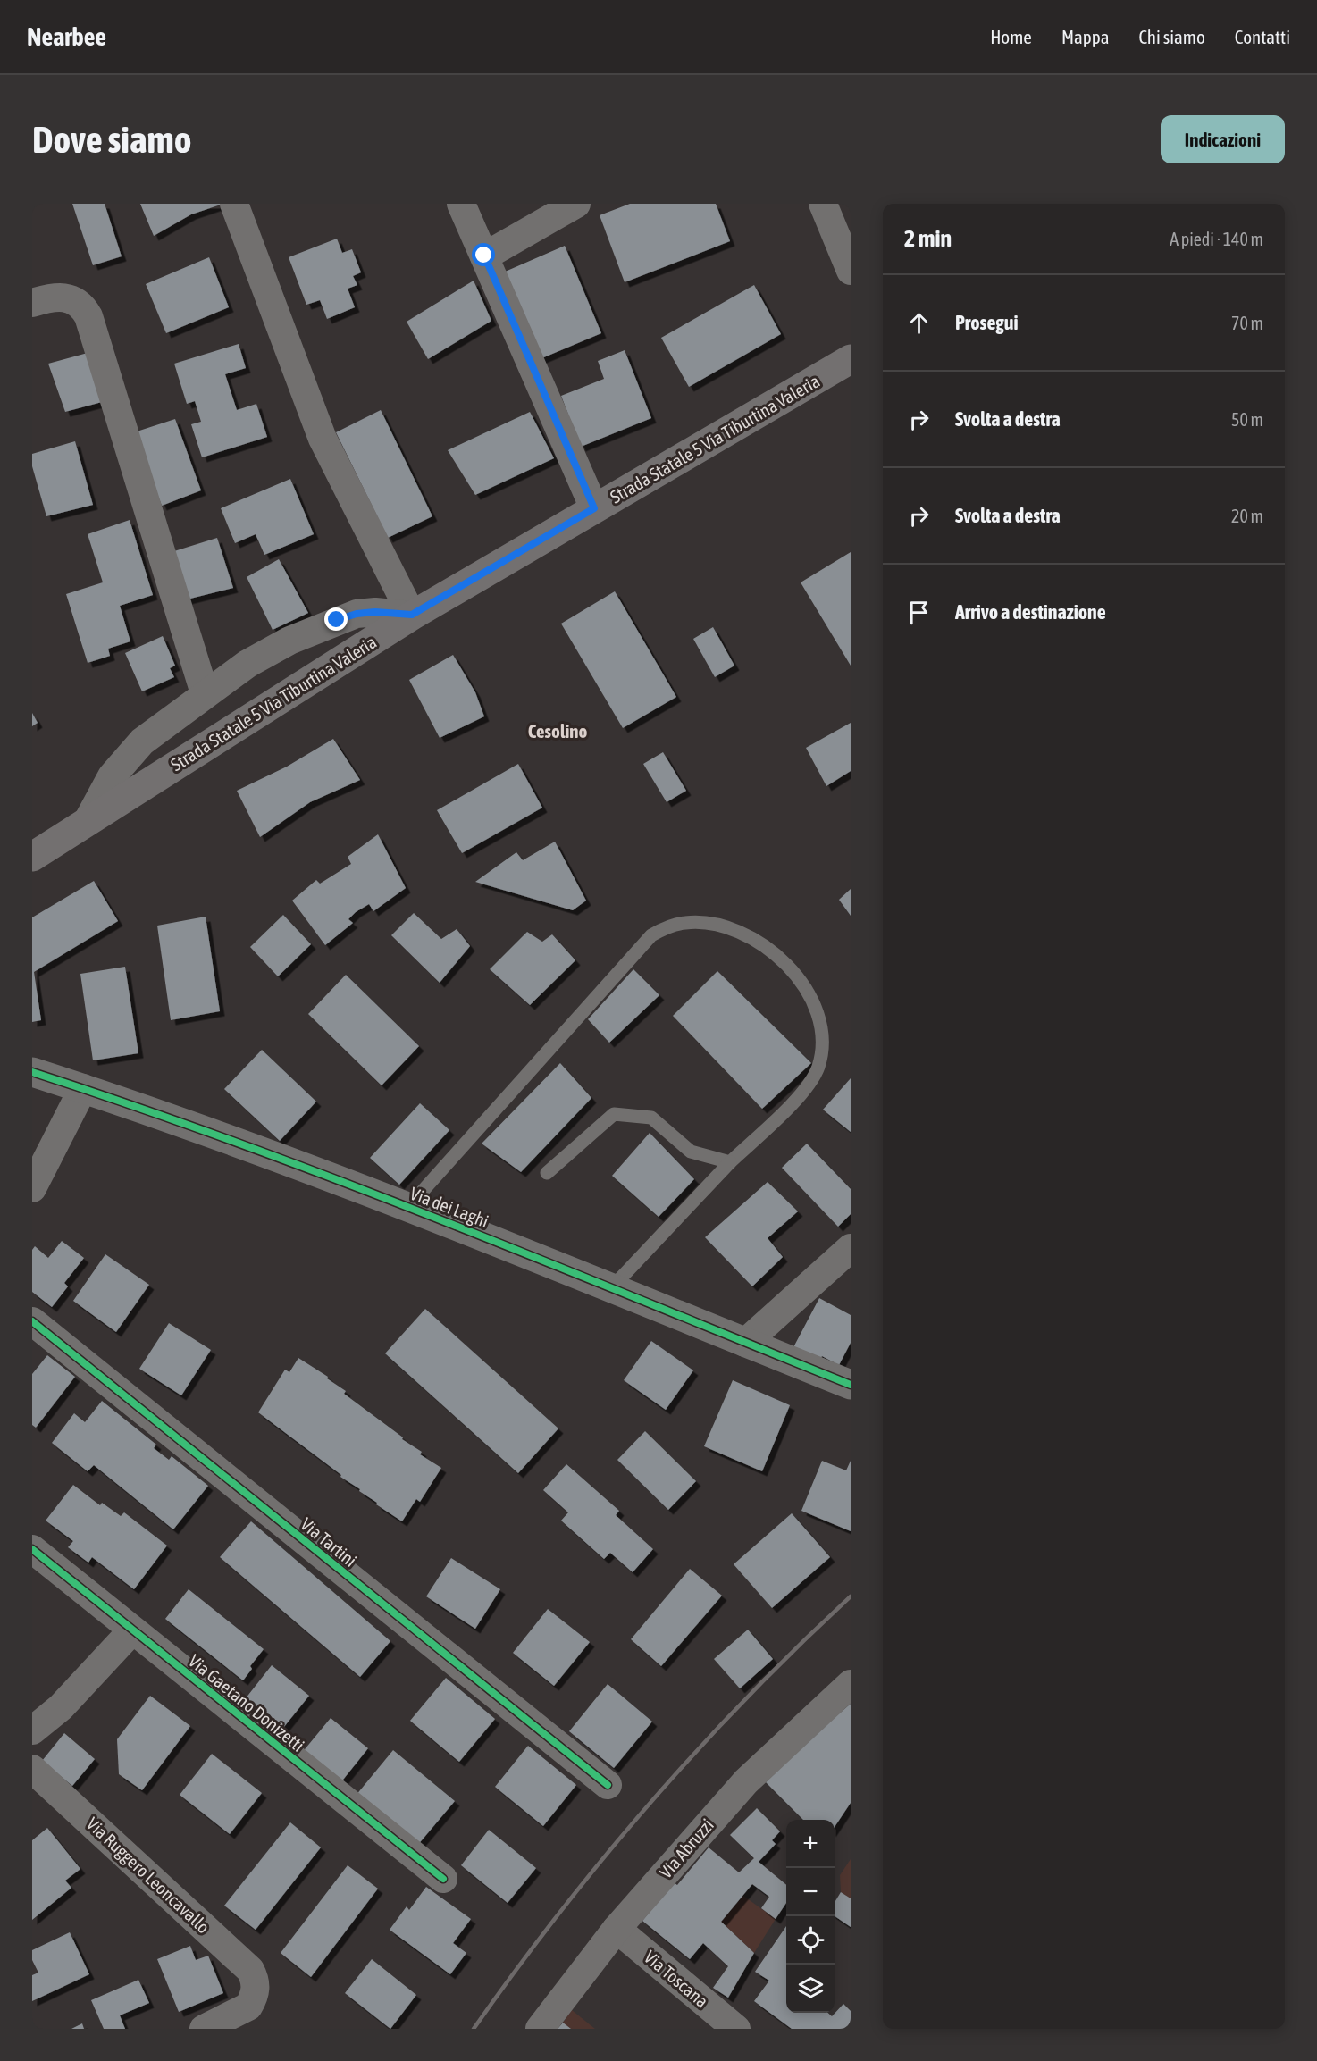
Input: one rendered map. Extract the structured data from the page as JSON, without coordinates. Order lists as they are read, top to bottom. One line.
{"streets":{"main road":["Strada Statale 5 Via Tiburtina Valeria"],"street":["Via dei Laghi","Via Tartini","Via Gaetano Donizetti","Via Abruzzi","Via Ruggero Leoncavallo","Via Toscana"]},"crossings":[["Via Abruzzi","Via Toscana"]],"districts":["Cesolino"],"page":{"header":"Nearbee","nav":["Home","Mappa","Chi siamo","Contatti"],"buttons":"Indicazioni","title":"Dove siamo","heading":["2 min","A piedi · 140 m"],"list":[["Prosegui","70 m"],["Svolta a destra","50 m"],["Svolta a destra","20 m"],"Arrivo a destinazione"],"map_buttons":["+","−"]}}
